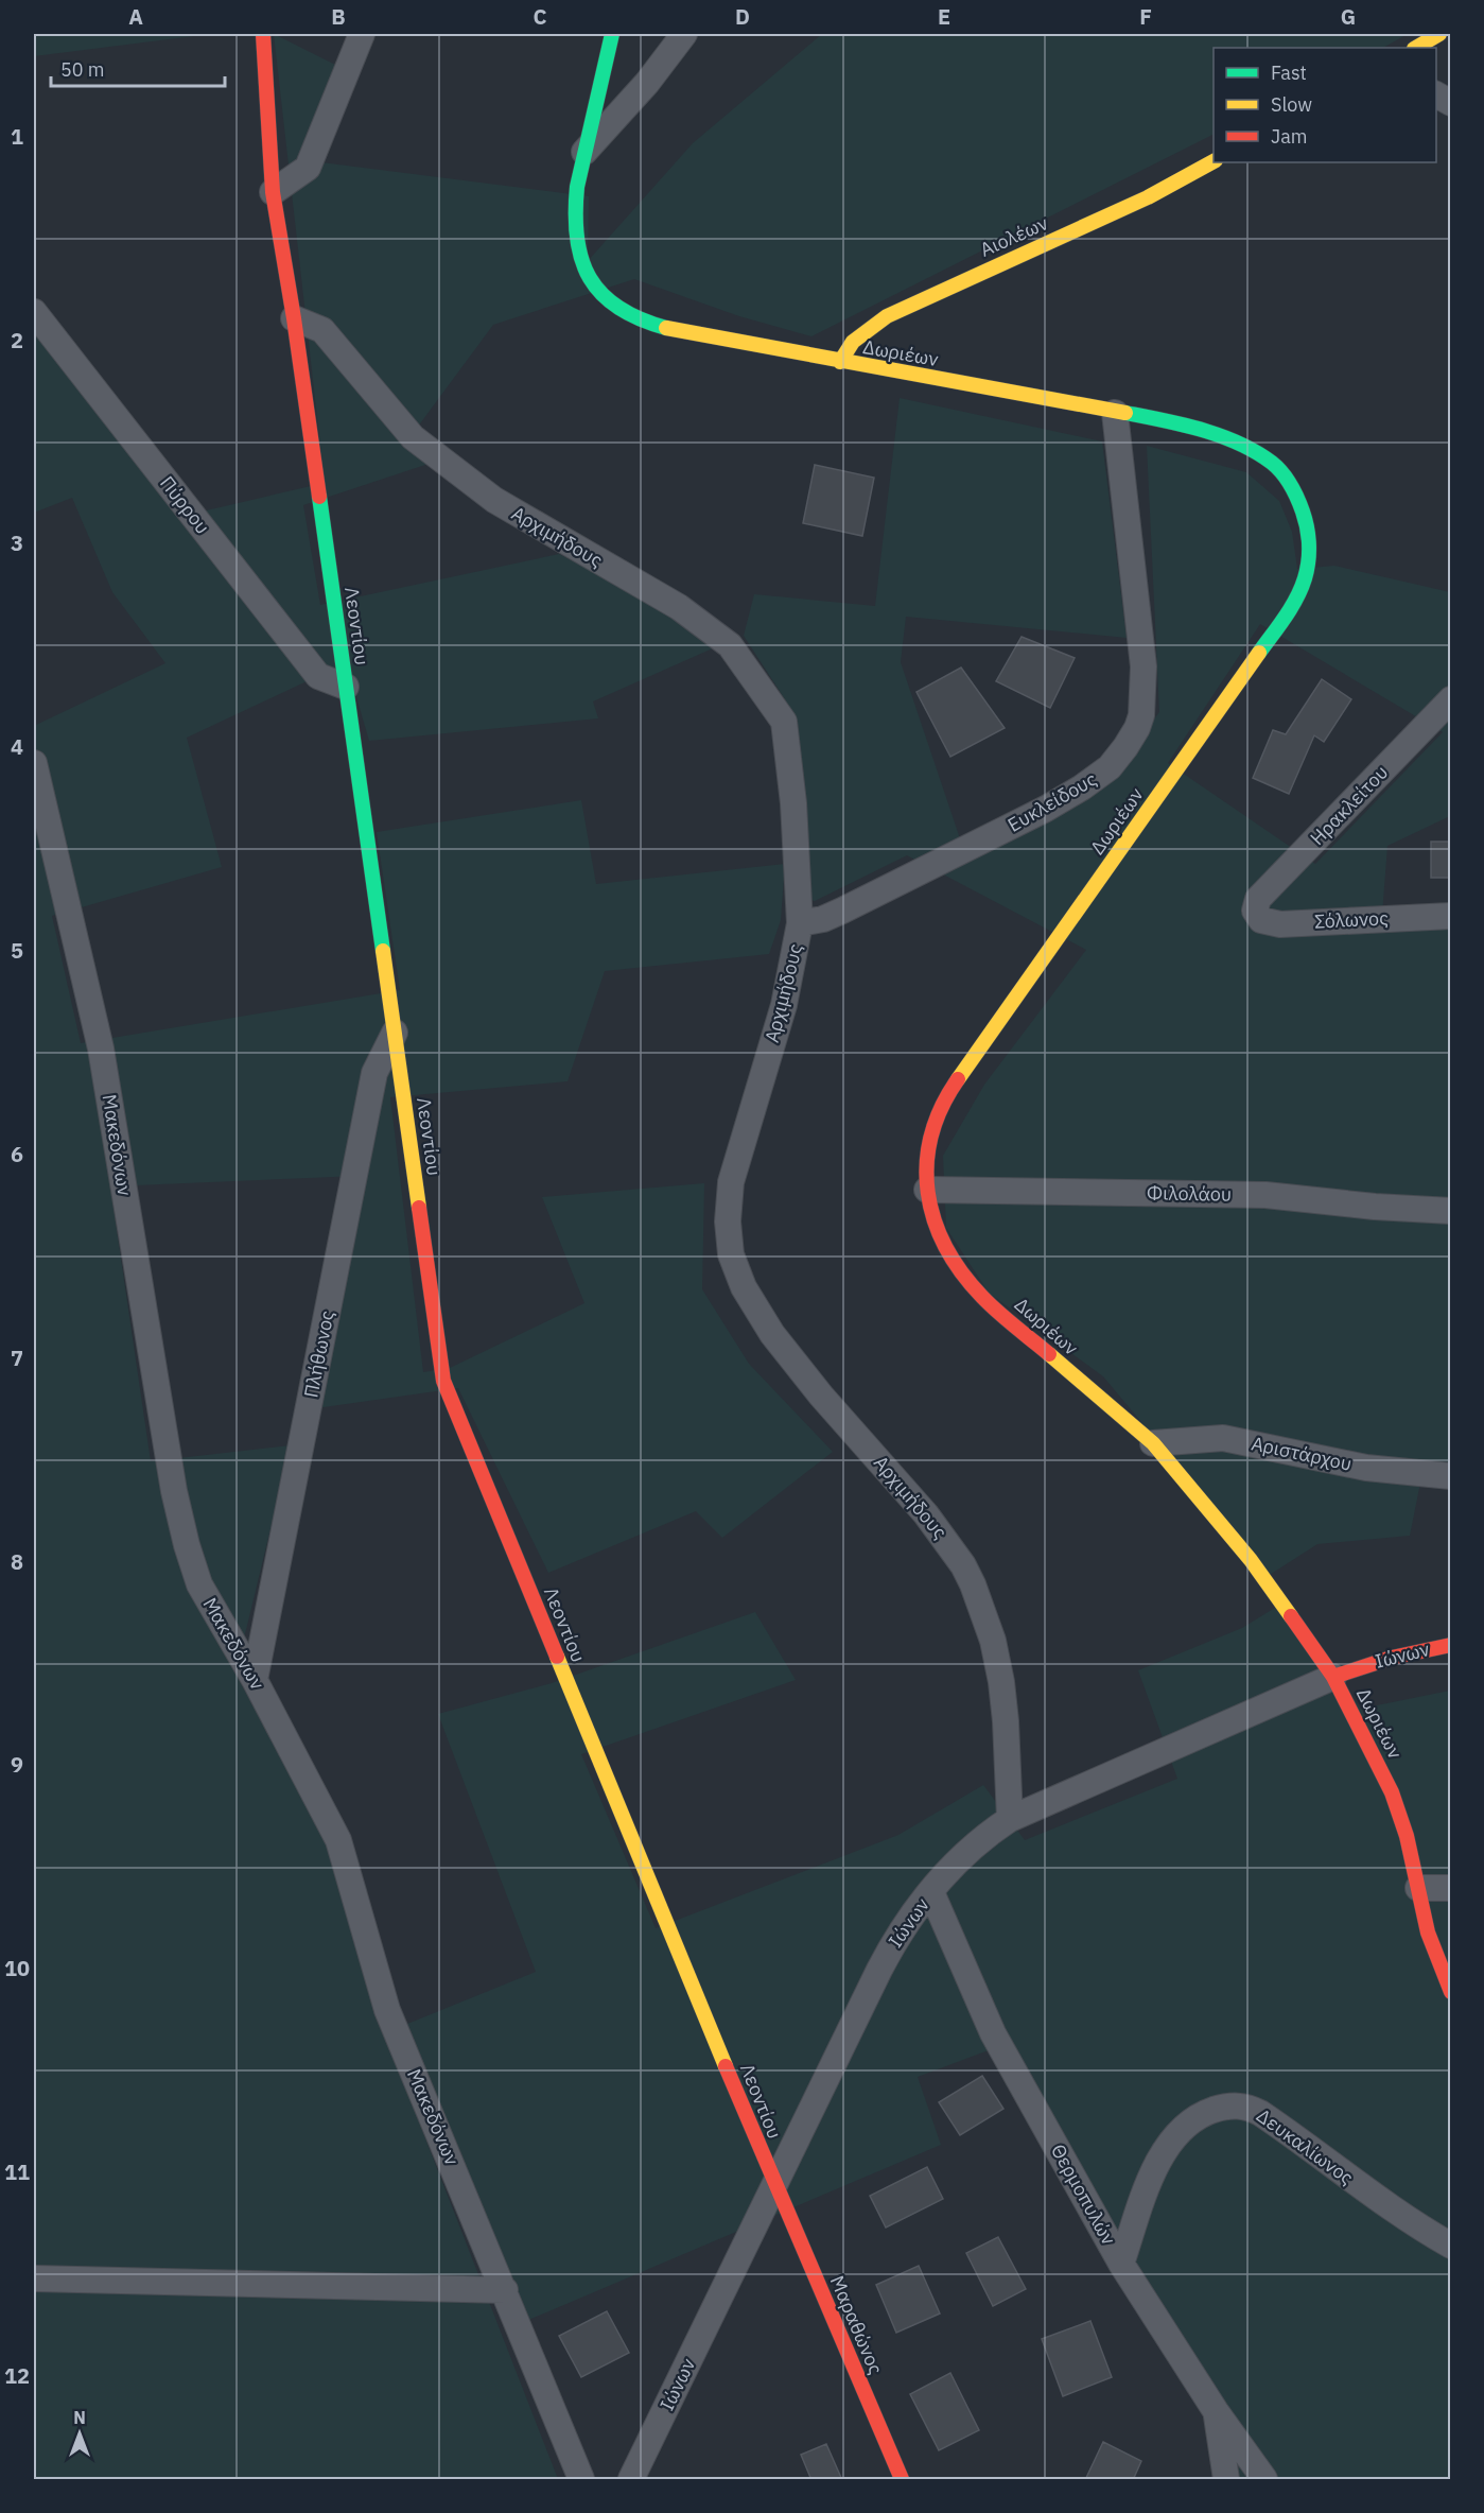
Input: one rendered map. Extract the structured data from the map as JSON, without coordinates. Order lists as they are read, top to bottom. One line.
{"streets":{"street":["Αιολέων","Δωριέων","Πύρρου","Αρχιμήδους","Λεοντίου","Ευκλείδους","Ηρακλείτου","Σόλωνος","Μακεδόνων","Φιλολάου","Πλήθωνος","Αριστάρχου","Ιώνων","Δευκαλίωνος","Θερμοπυλών","Μαραθώνος"]},"crossings":[["Αιολέων","Δωριέων"],["Δωριέων","Ευκλείδους"],["Δωριέων","Φιλολάου"],["Δωριέων","Αριστάρχου"],["Δωριέων","Ιώνων"],["Πύρρου","Λεοντίου"],["Αρχιμήδους","Λεοντίου"],["Αρχιμήδους","Ευκλείδους"],["Αρχιμήδους","Ιώνων"],["Λεοντίου","Πλήθωνος"],["Λεοντίου","Ιώνων"],["Λεοντίου","Μαραθώνος"],["Ηρακλείτου","Σόλωνος"],["Μακεδόνων","Πλήθωνος"],["Ιώνων","Θερμοπυλών"],["Ιώνων","Μαραθώνος"],["Δευκαλίωνος","Θερμοπυλών"]],"legend":["Fast","Slow","Jam"],"scale_bar":"50 m","north":"top","grid":{"columns":["A","B","C","D","E","F","G"],"rows":["1","2","3","4","5","6","7","8","9","10","11","12"]}}
